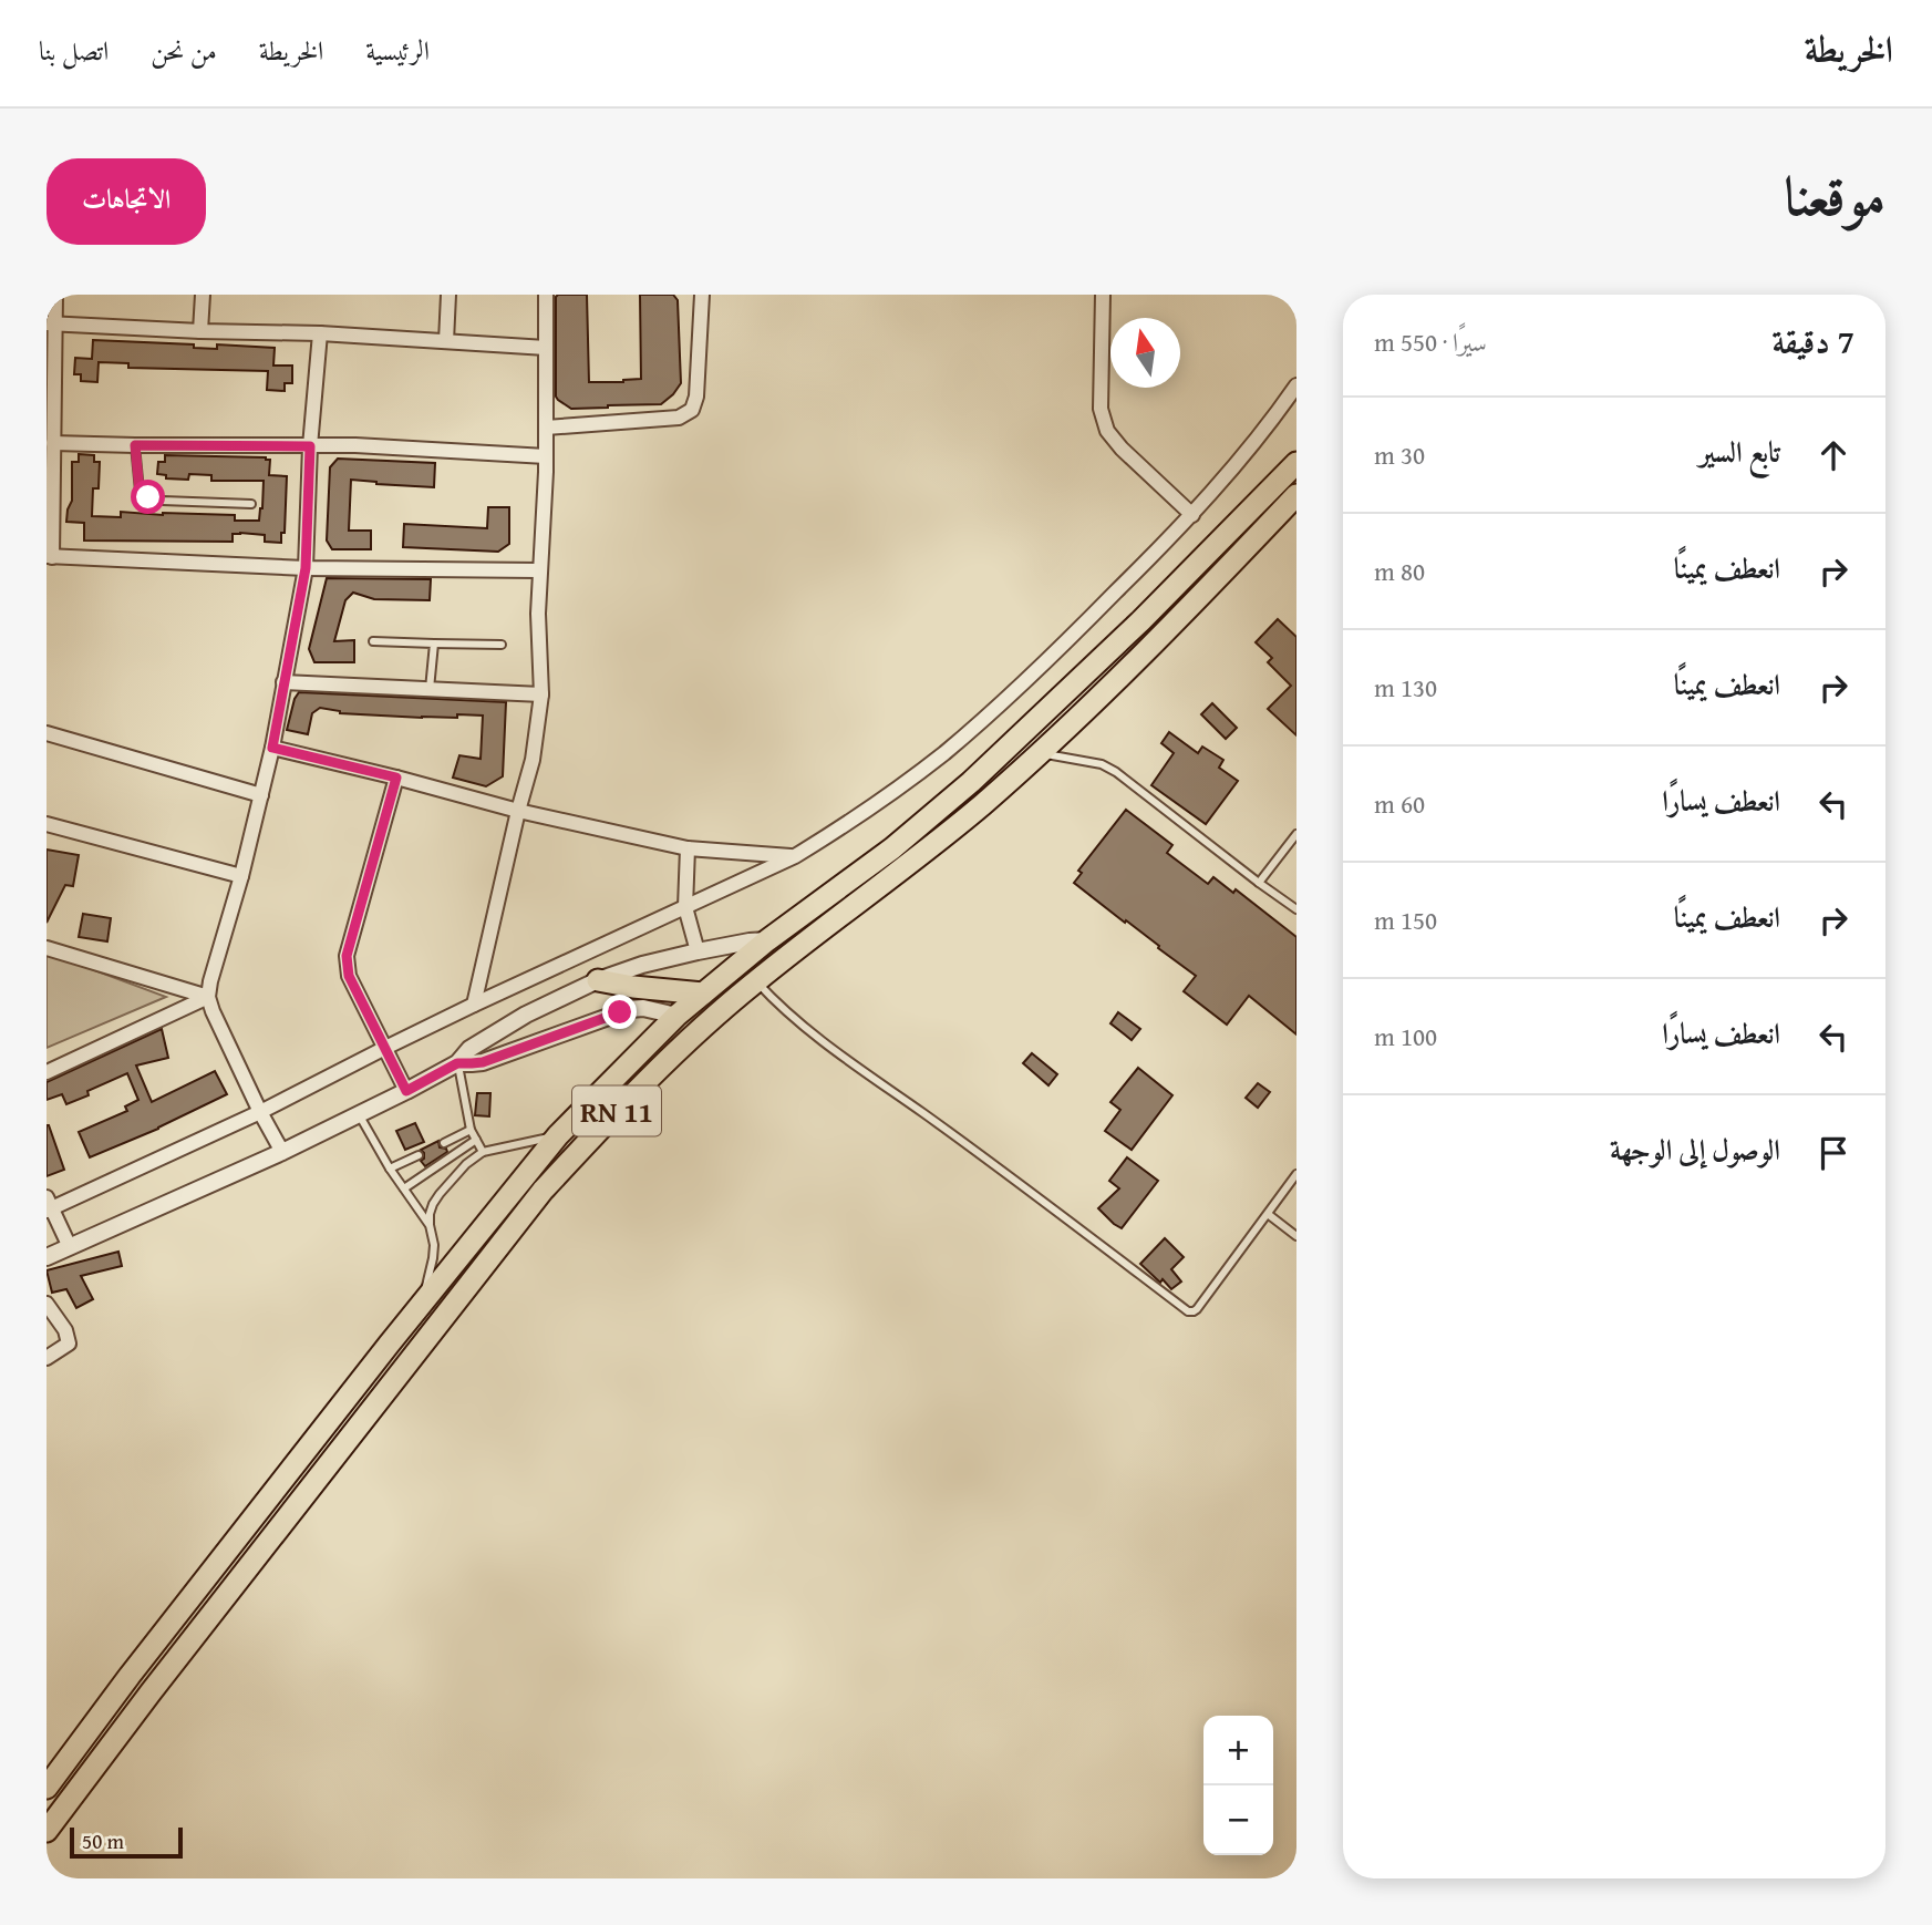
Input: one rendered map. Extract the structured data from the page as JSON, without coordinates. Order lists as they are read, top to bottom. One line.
{"streets":{"highway":["RN 11"]},"scale_bar":"50 m","north":"top","page":{"header":"الخريطة","nav":["الرئيسية","الخريطة","من نحن","اتصل بنا"],"title":"موقعنا","buttons":"الاتجاهات","heading":["7 دقيقة","سيرًا · 550 m"],"list":[["تابع السير","30 m"],["انعطف يمينًا","80 m"],["انعطف يمينًا","130 m"],["انعطف يسارًا","60 m"],["انعطف يمينًا","150 m"],["انعطف يسارًا","100 m"],"الوصول إلى الوجهة"],"map_buttons":["+","−"],"scale":"50 m"}}
